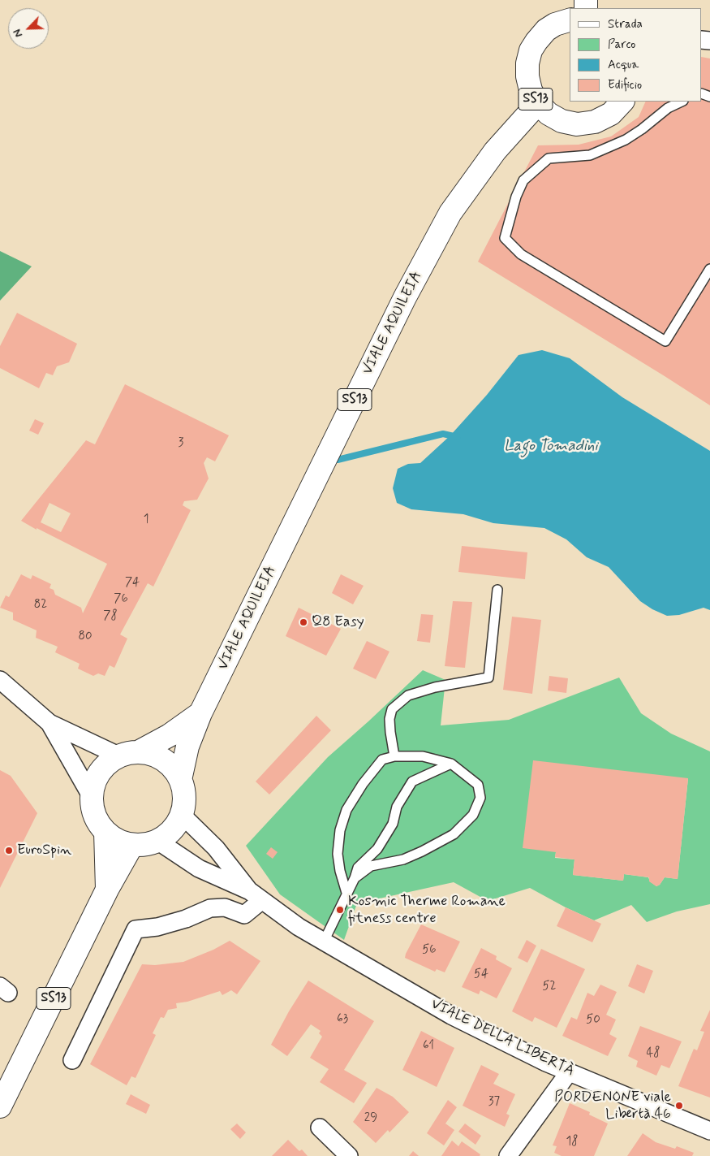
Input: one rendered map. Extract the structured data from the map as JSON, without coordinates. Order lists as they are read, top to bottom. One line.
{"streets":{"main road":["SS13","VIALE AQUILEIA"],"street":["VIALE DELLA LIBERTÀ"]},"crossings":[["SS13","VIALE AQUILEIA"],["SS13","VIALE DELLA LIBERTÀ"],["VIALE AQUILEIA","VIALE DELLA LIBERTÀ"]],"water":["Lago Tomadini"],"places":["Q8 Easy","EuroSpin","Kosmic Therme Romane fitness centre","PORDENONE viale Libertà 46"],"house_numbers":["3","1","74","76","82","78","80","56","54","52","63","50","61","48","37","29","18"],"legend":["Strada","Parco","Acqua","Edificio"],"north":"bottom left"}
